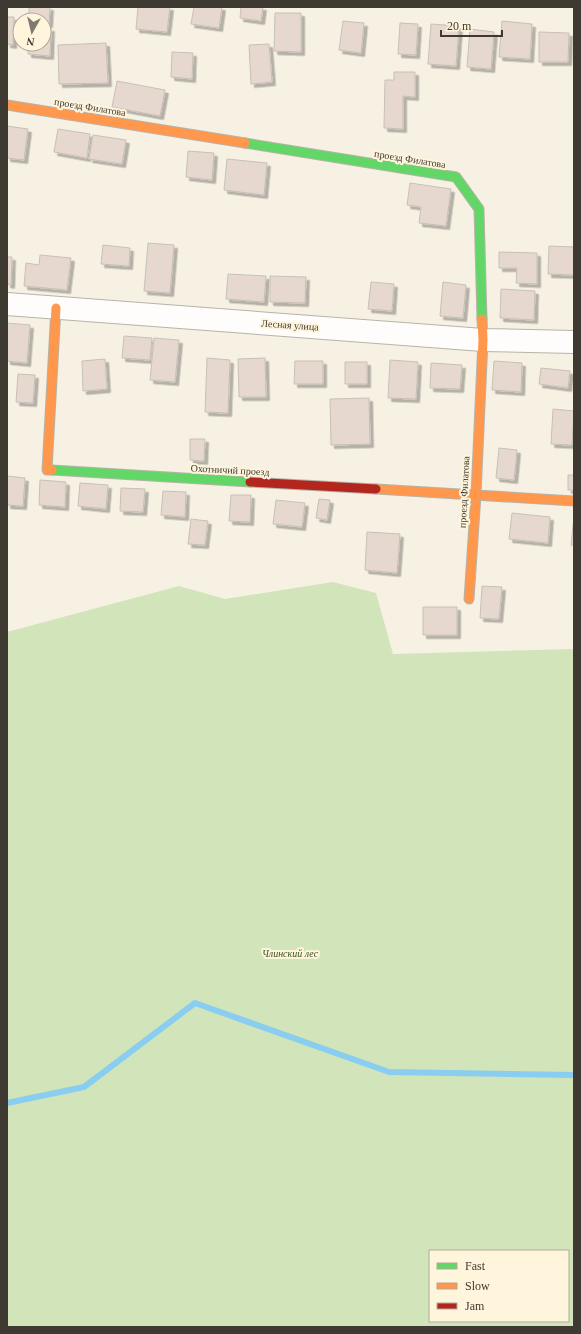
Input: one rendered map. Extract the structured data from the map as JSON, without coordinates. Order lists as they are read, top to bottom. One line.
{"streets":{"street":["проезд Филатова","Лесная улица","Охотничий проезд"]},"crossings":[["проезд Филатова","Лесная улица"],["проезд Филатова","Охотничий проезд"],["Лесная улица","Охотничий проезд"]],"parks":["Члинский лес"],"legend":["Fast","Slow","Jam"],"scale_bar":"20 m","north":"bottom"}
